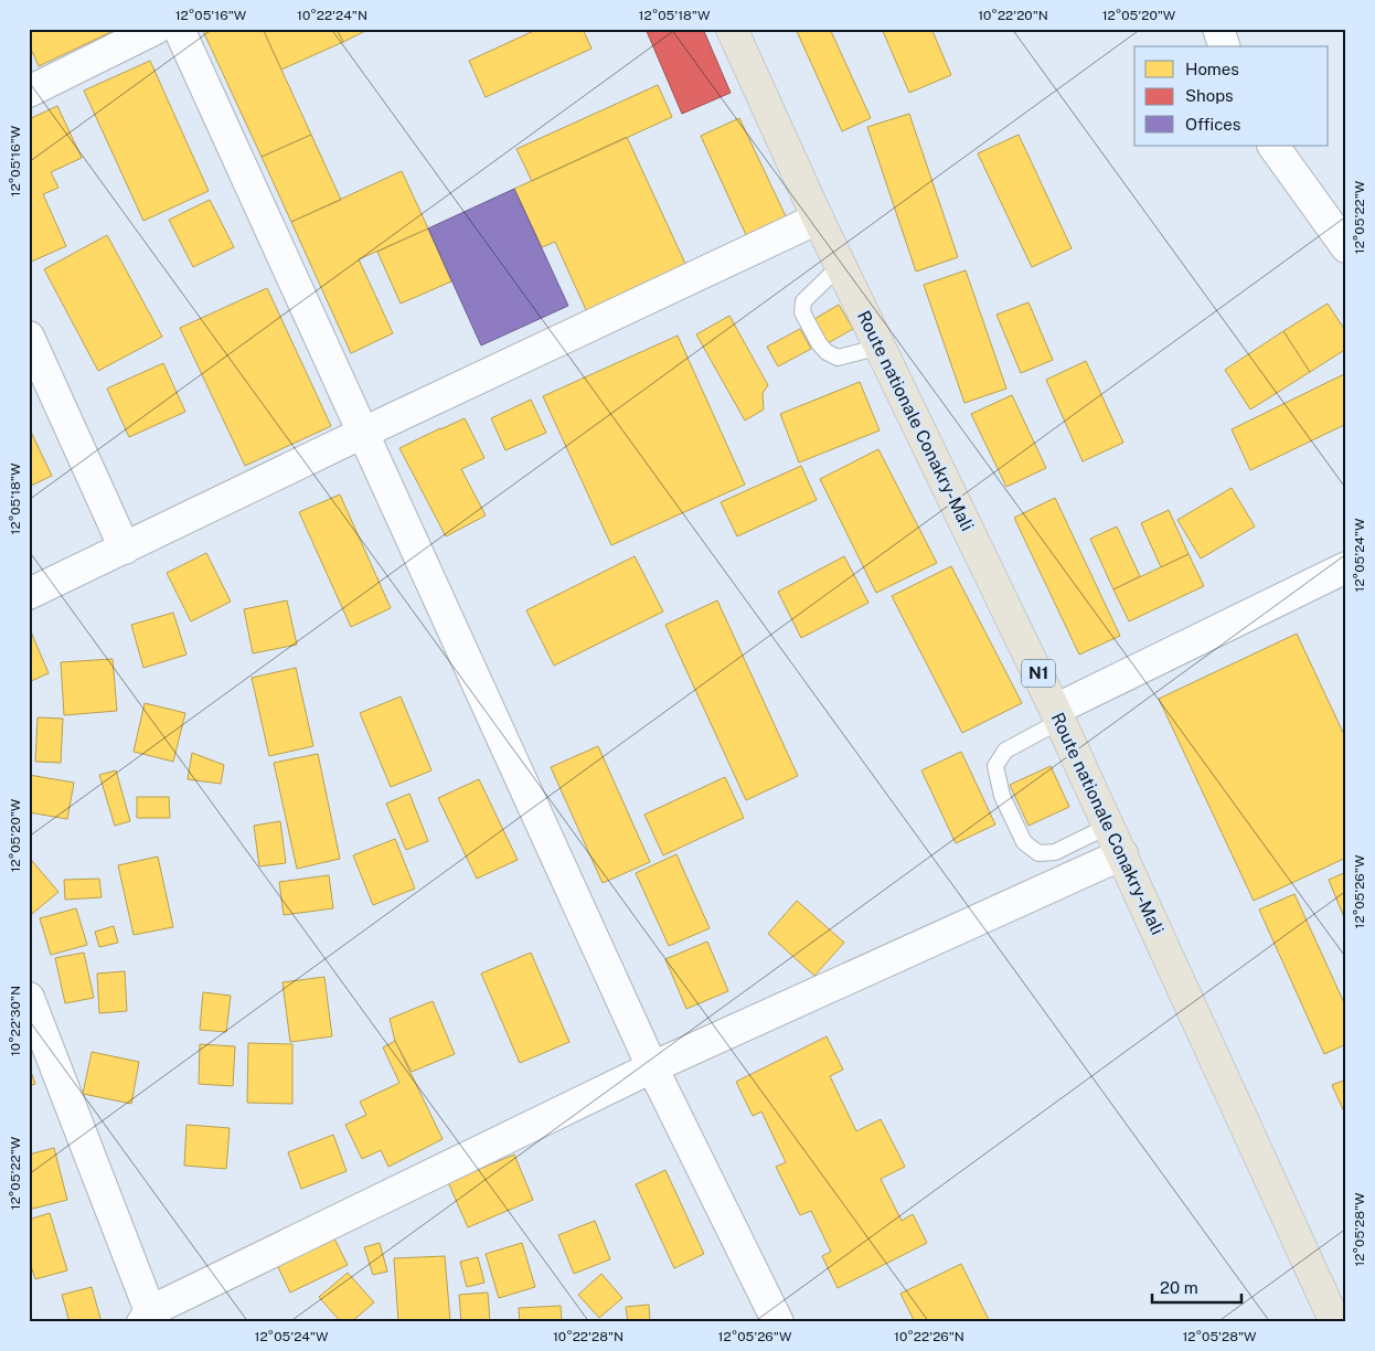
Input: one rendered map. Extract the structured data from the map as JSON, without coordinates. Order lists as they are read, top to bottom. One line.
{"streets":{"highway":["Route nationale Conakry-Mali","N1"]},"legend":["Homes","Shops","Offices"],"scale_bar":"20 m","coordinates":["12°05'16\"W","10°22'24\"N","12°05'18\"W","10°22'20\"N","12°05'20\"W","12°05'22\"W","12°05'24\"W","12°05'26\"W","10°22'30\"N","12°05'28\"W","10°22'28\"N","10°22'26\"N"]}
